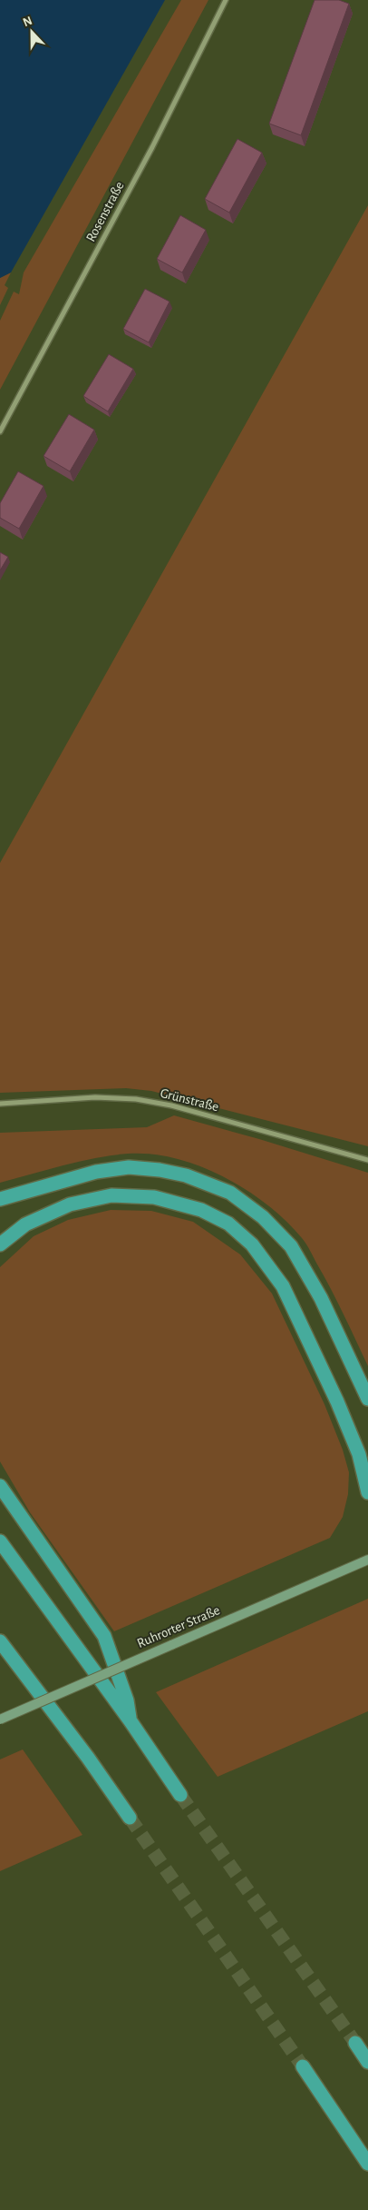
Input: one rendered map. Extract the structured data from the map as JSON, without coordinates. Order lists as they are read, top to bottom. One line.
{"streets":{"main road":["Ruhrorter Straße"],"street":["Rosenstraße","Grünstraße"]},"north":"top"}
